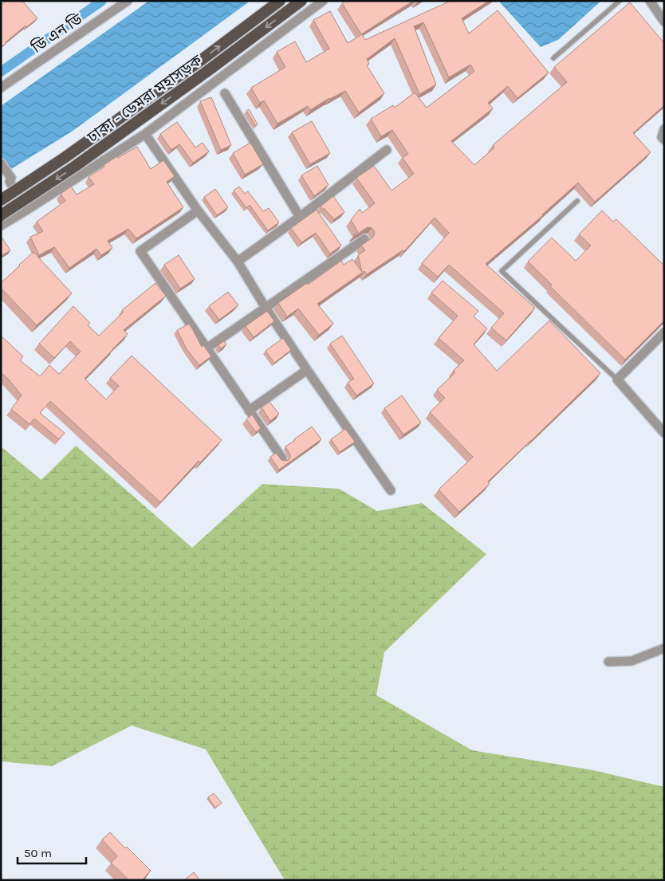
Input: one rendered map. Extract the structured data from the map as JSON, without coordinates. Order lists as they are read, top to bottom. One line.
{"streets":{"main road":["ঢাকা - ডেমরা মহাসড়ক"],"street":["ডি এন ডি"]},"scale_bar":"50 m"}
